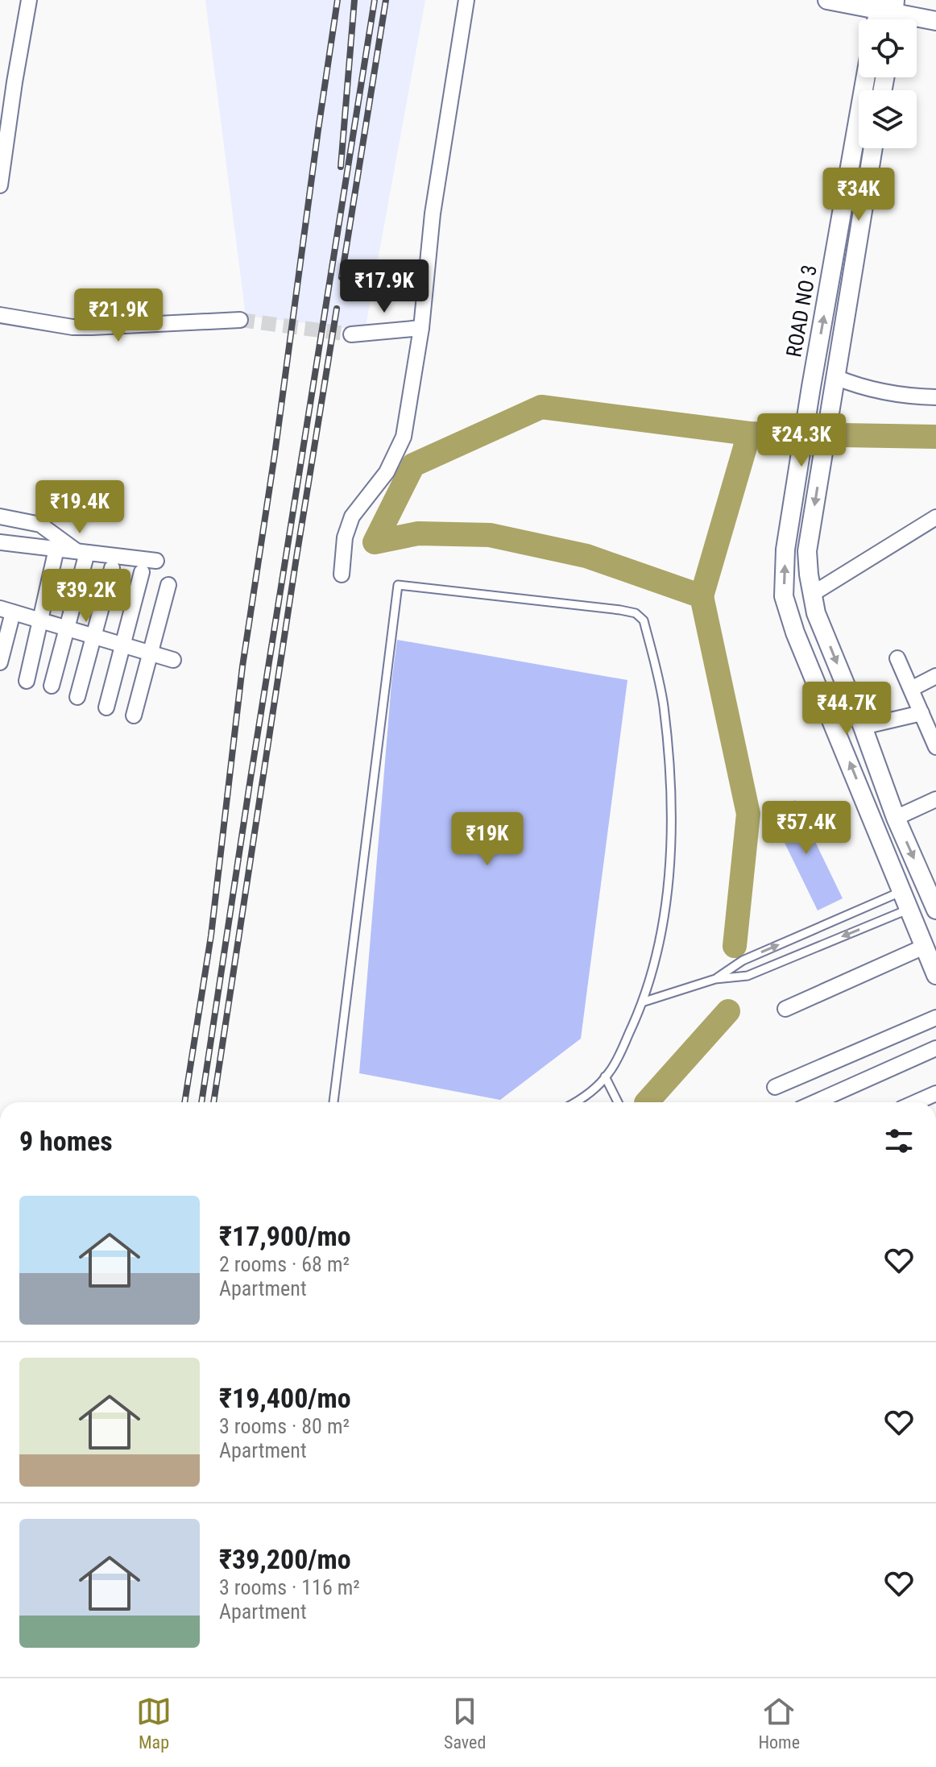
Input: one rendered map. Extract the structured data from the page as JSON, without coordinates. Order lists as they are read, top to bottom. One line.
{"streets":{"street":["ROAD NO 3"]},"page":{"price":["₹34K","₹17.9K","₹21.9K","₹24.3K","₹19.4K","₹39.2K","₹44.7K","₹57.4K","₹19K"],"heading":"9 homes","list":[{"name":"₹17,900/mo","note":"2 rooms · 68 m² · Apartment"},{"name":"₹19,400/mo","note":"3 rooms · 80 m² · Apartment"},{"name":"₹39,200/mo","note":"3 rooms · 116 m² · Apartment"}],"tabs":["Map","Saved","Home"]}}
